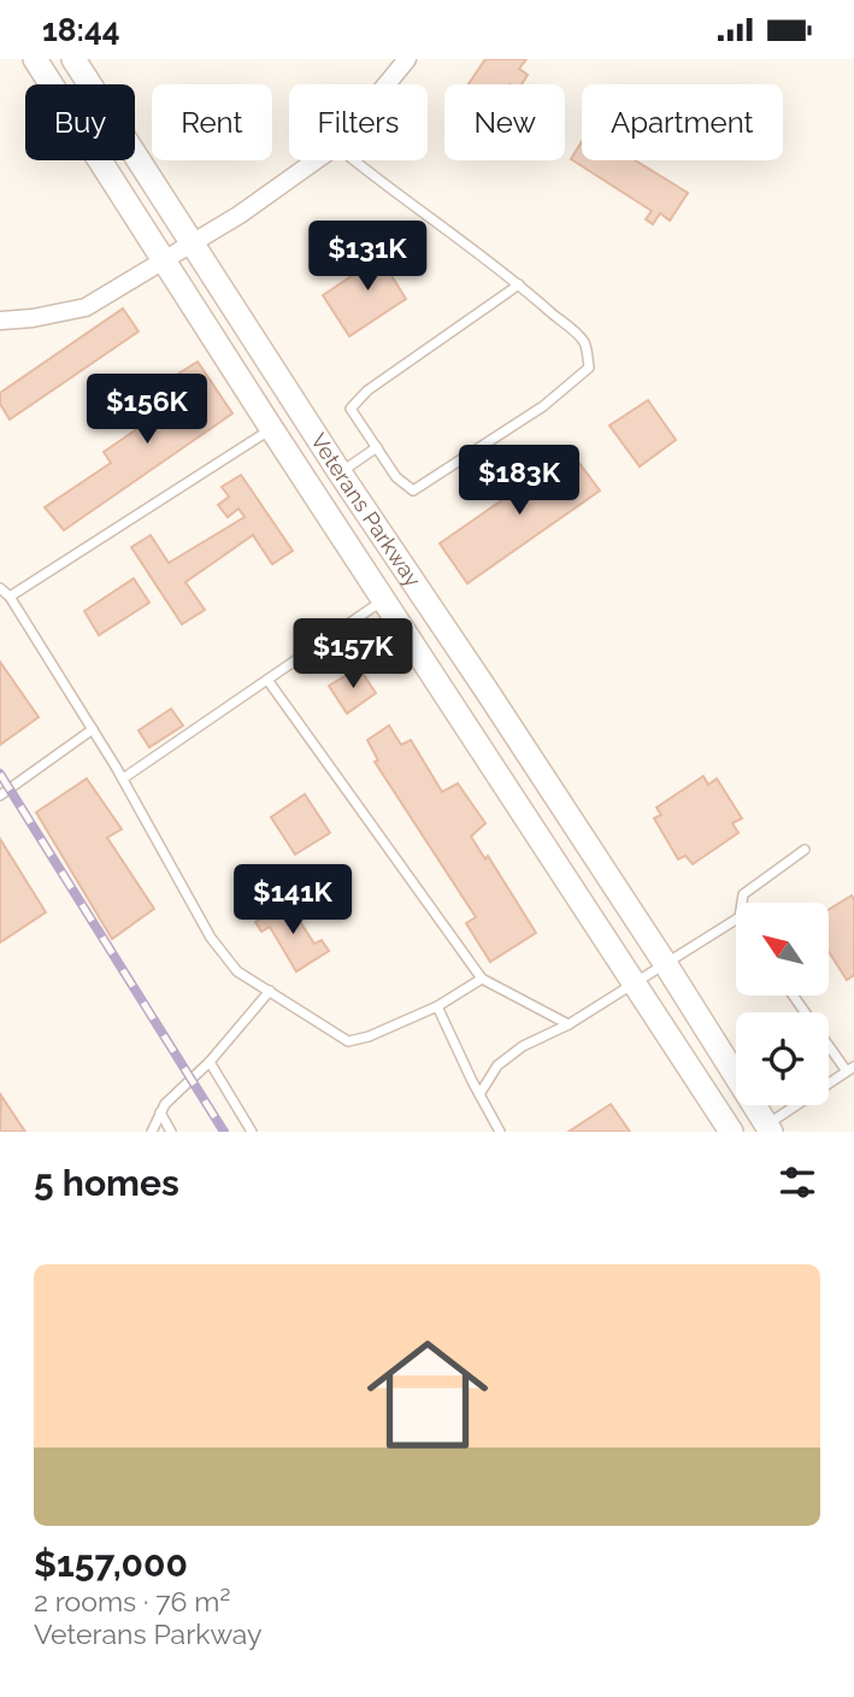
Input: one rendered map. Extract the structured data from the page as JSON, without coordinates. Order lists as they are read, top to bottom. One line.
{"streets":{"main road":["Veterans Parkway"]},"north":"top left","page":{"status":"18:44","chip":["Buy","Rent","Filters","New","Apartment"],"price":["$131K","$156K","$183K","$157K","$141K"],"heading":"5 homes","list":[{"name":"$157,000","note":"2 rooms · 76 m² · Veterans Parkway"}]}}
